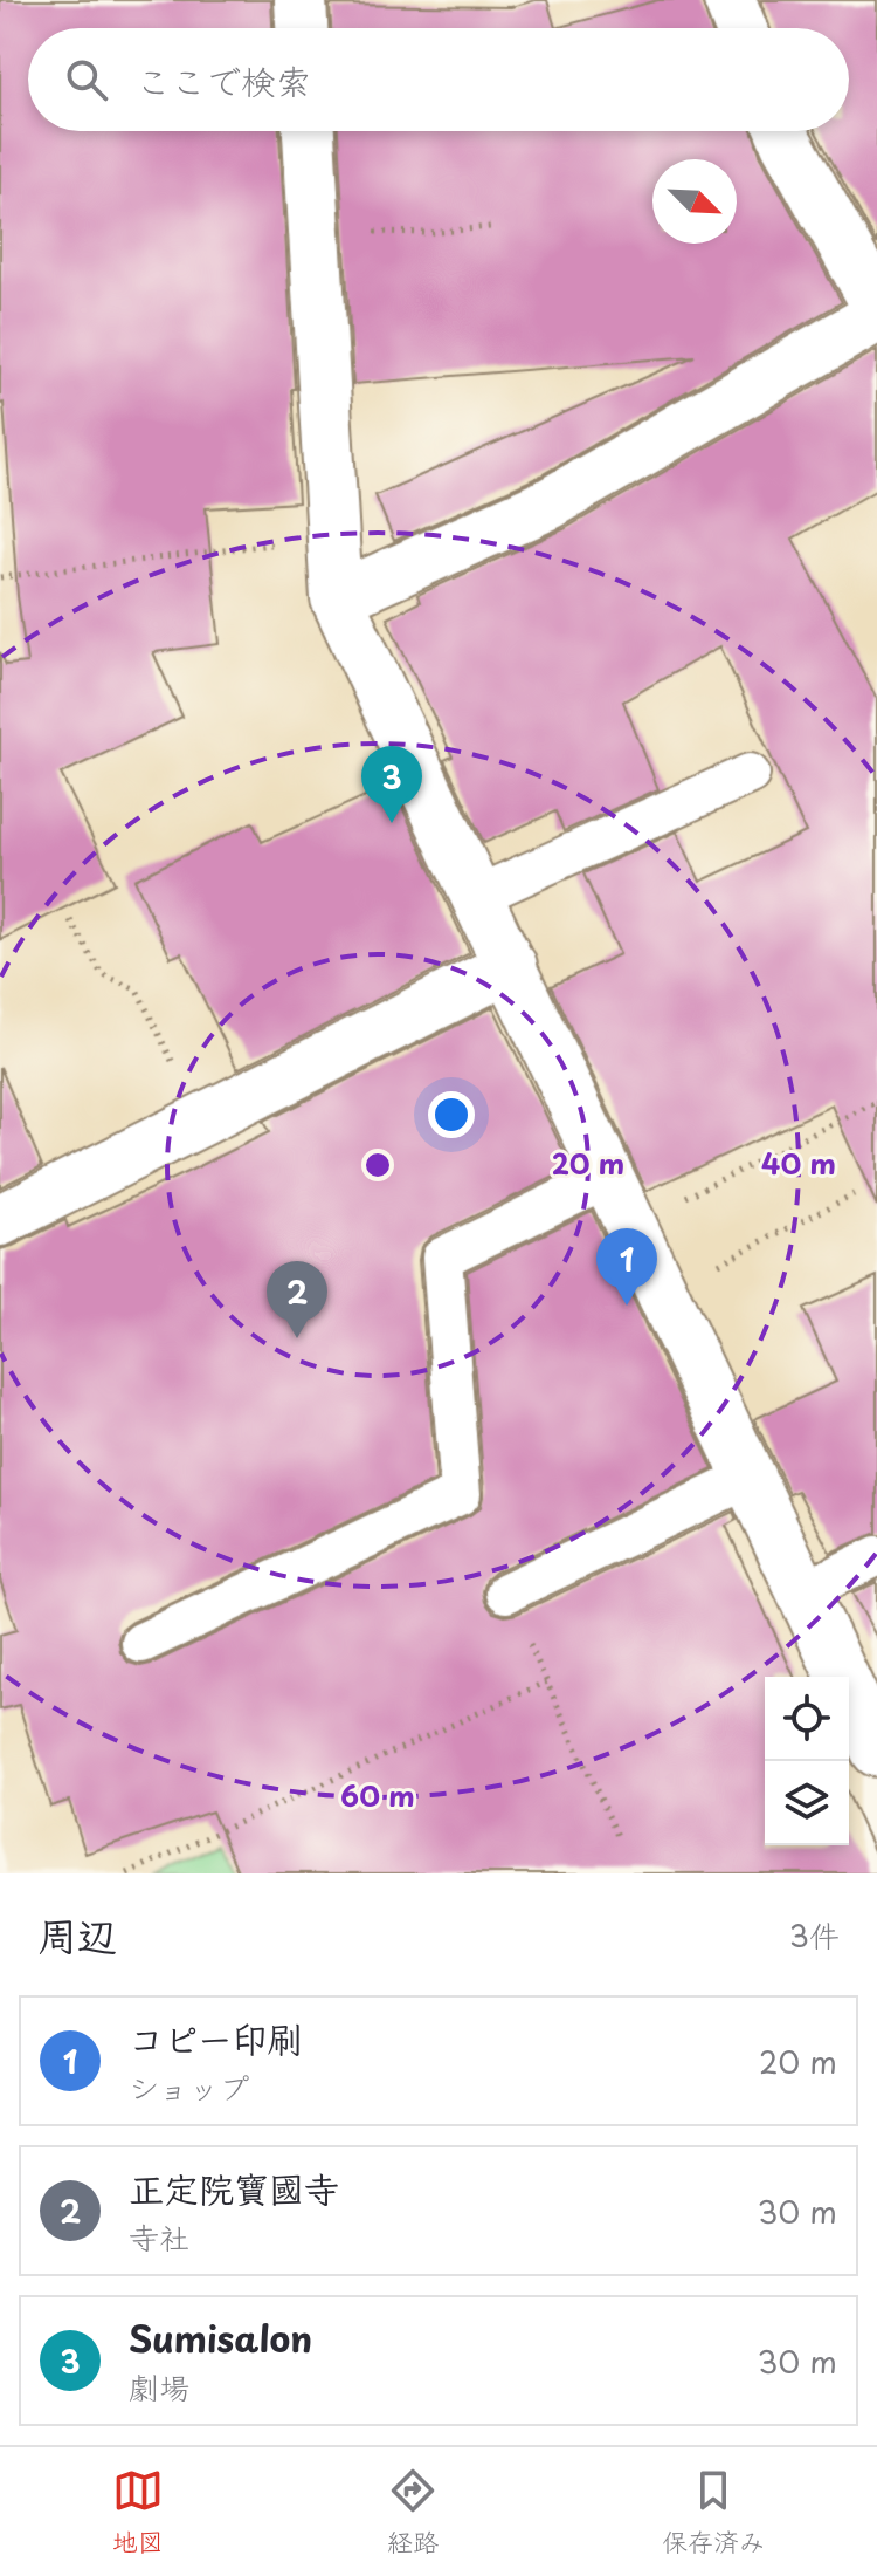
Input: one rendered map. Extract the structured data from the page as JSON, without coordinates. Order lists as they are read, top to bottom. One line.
{"north":"bottom right","page":{"search":"ここで検索","pins":["3","1","2"],"heading":["周辺","3件"],"list":[{"mark":"1","name":"コピー印刷","note":"ショップ","value":"20 m"},{"mark":"2","name":"正定院寶國寺","note":"寺社","value":"30 m"},{"mark":"3","name":"Sumisalon","note":"劇場","value":"30 m"}],"nav":["地図","経路","保存済み"]},"rings":["20 m","40 m","60 m"]}
